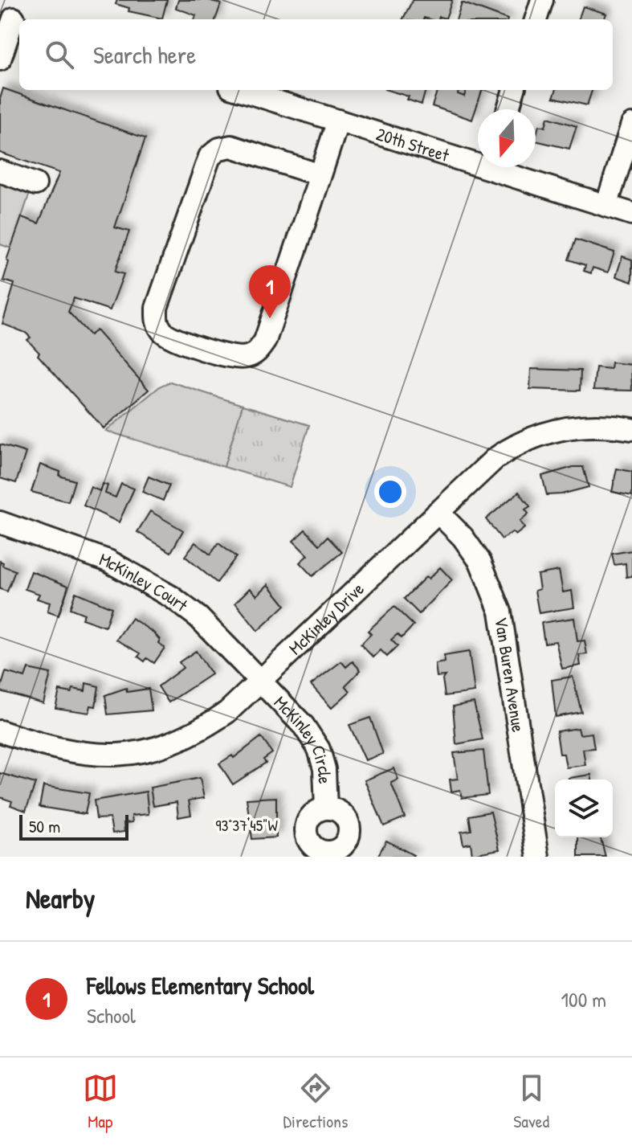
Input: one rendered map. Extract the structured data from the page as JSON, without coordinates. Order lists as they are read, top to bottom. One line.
{"streets":{"street":["20th Street","McKinley Court","McKinley Drive","Van Buren Avenue","McKinley Circle"]},"crossings":[["McKinley Court","McKinley Drive"],["McKinley Court","McKinley Circle"],["McKinley Drive","Van Buren Avenue"],["McKinley Drive","McKinley Circle"]],"scale_bar":"50 m","north":"bottom","page":{"search":"Search here","pins":"1","scale":"50 m","heading":"Nearby","list":[{"mark":"1","name":"Fellows Elementary School","note":"School","value":"100 m"}],"nav":["Map","Directions","Saved"]},"coordinates":["93°37'45\"W"]}
